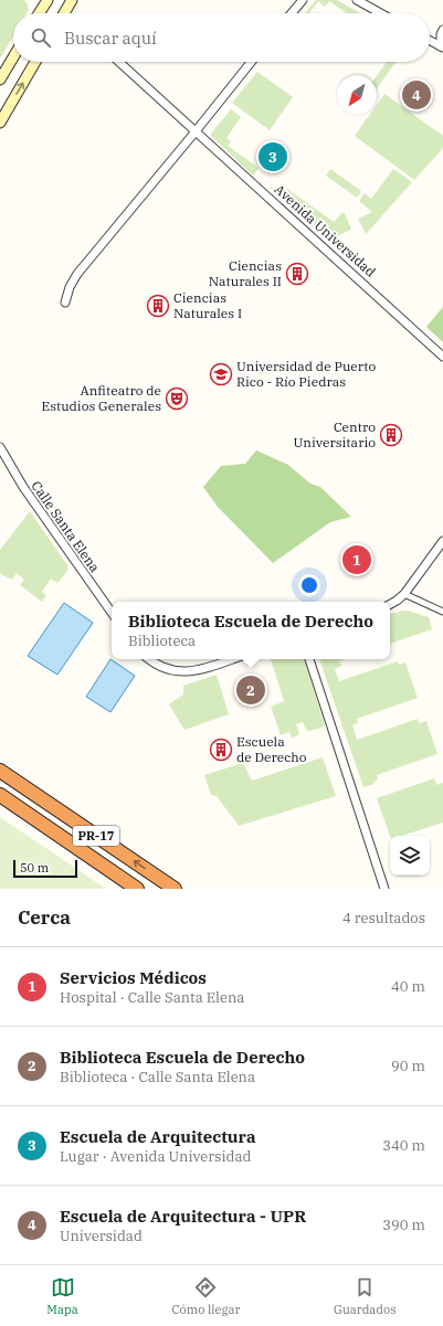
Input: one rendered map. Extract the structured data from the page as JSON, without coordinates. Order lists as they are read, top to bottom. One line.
{"streets":{"highway":["PR-17"],"street":["Avenida Universidad","Calle Santa Elena"]},"places":{"building":["Ciencias Naturales II","Ciencias Naturales I","Centro Universitario","Escuela de Derecho"],"school or university":["Universidad de Puerto Rico - Río Piedras"],"theatre":["Anfiteatro de Estudios Generales"]},"scale_bar":"50 m","north":"bottom left","page":{"search":"Buscar aquí","pins":["4","3","1","2"],"popup":["Biblioteca Escuela de Derecho","Biblioteca"],"scale":"50 m","heading":["Cerca","4 resultados"],"list":[{"mark":"1","name":"Servicios Médicos","note":"Hospital · Calle Santa Elena","value":"40 m"},{"mark":"2","name":"Biblioteca Escuela de Derecho","note":"Biblioteca · Calle Santa Elena","value":"90 m"},{"mark":"3","name":"Escuela de Arquitectura","note":"Lugar · Avenida Universidad","value":"340 m"},{"mark":"4","name":"Escuela de Arquitectura - UPR","note":"Universidad","value":"390 m"}],"nav":["Mapa","Cómo llegar","Guardados"]}}
